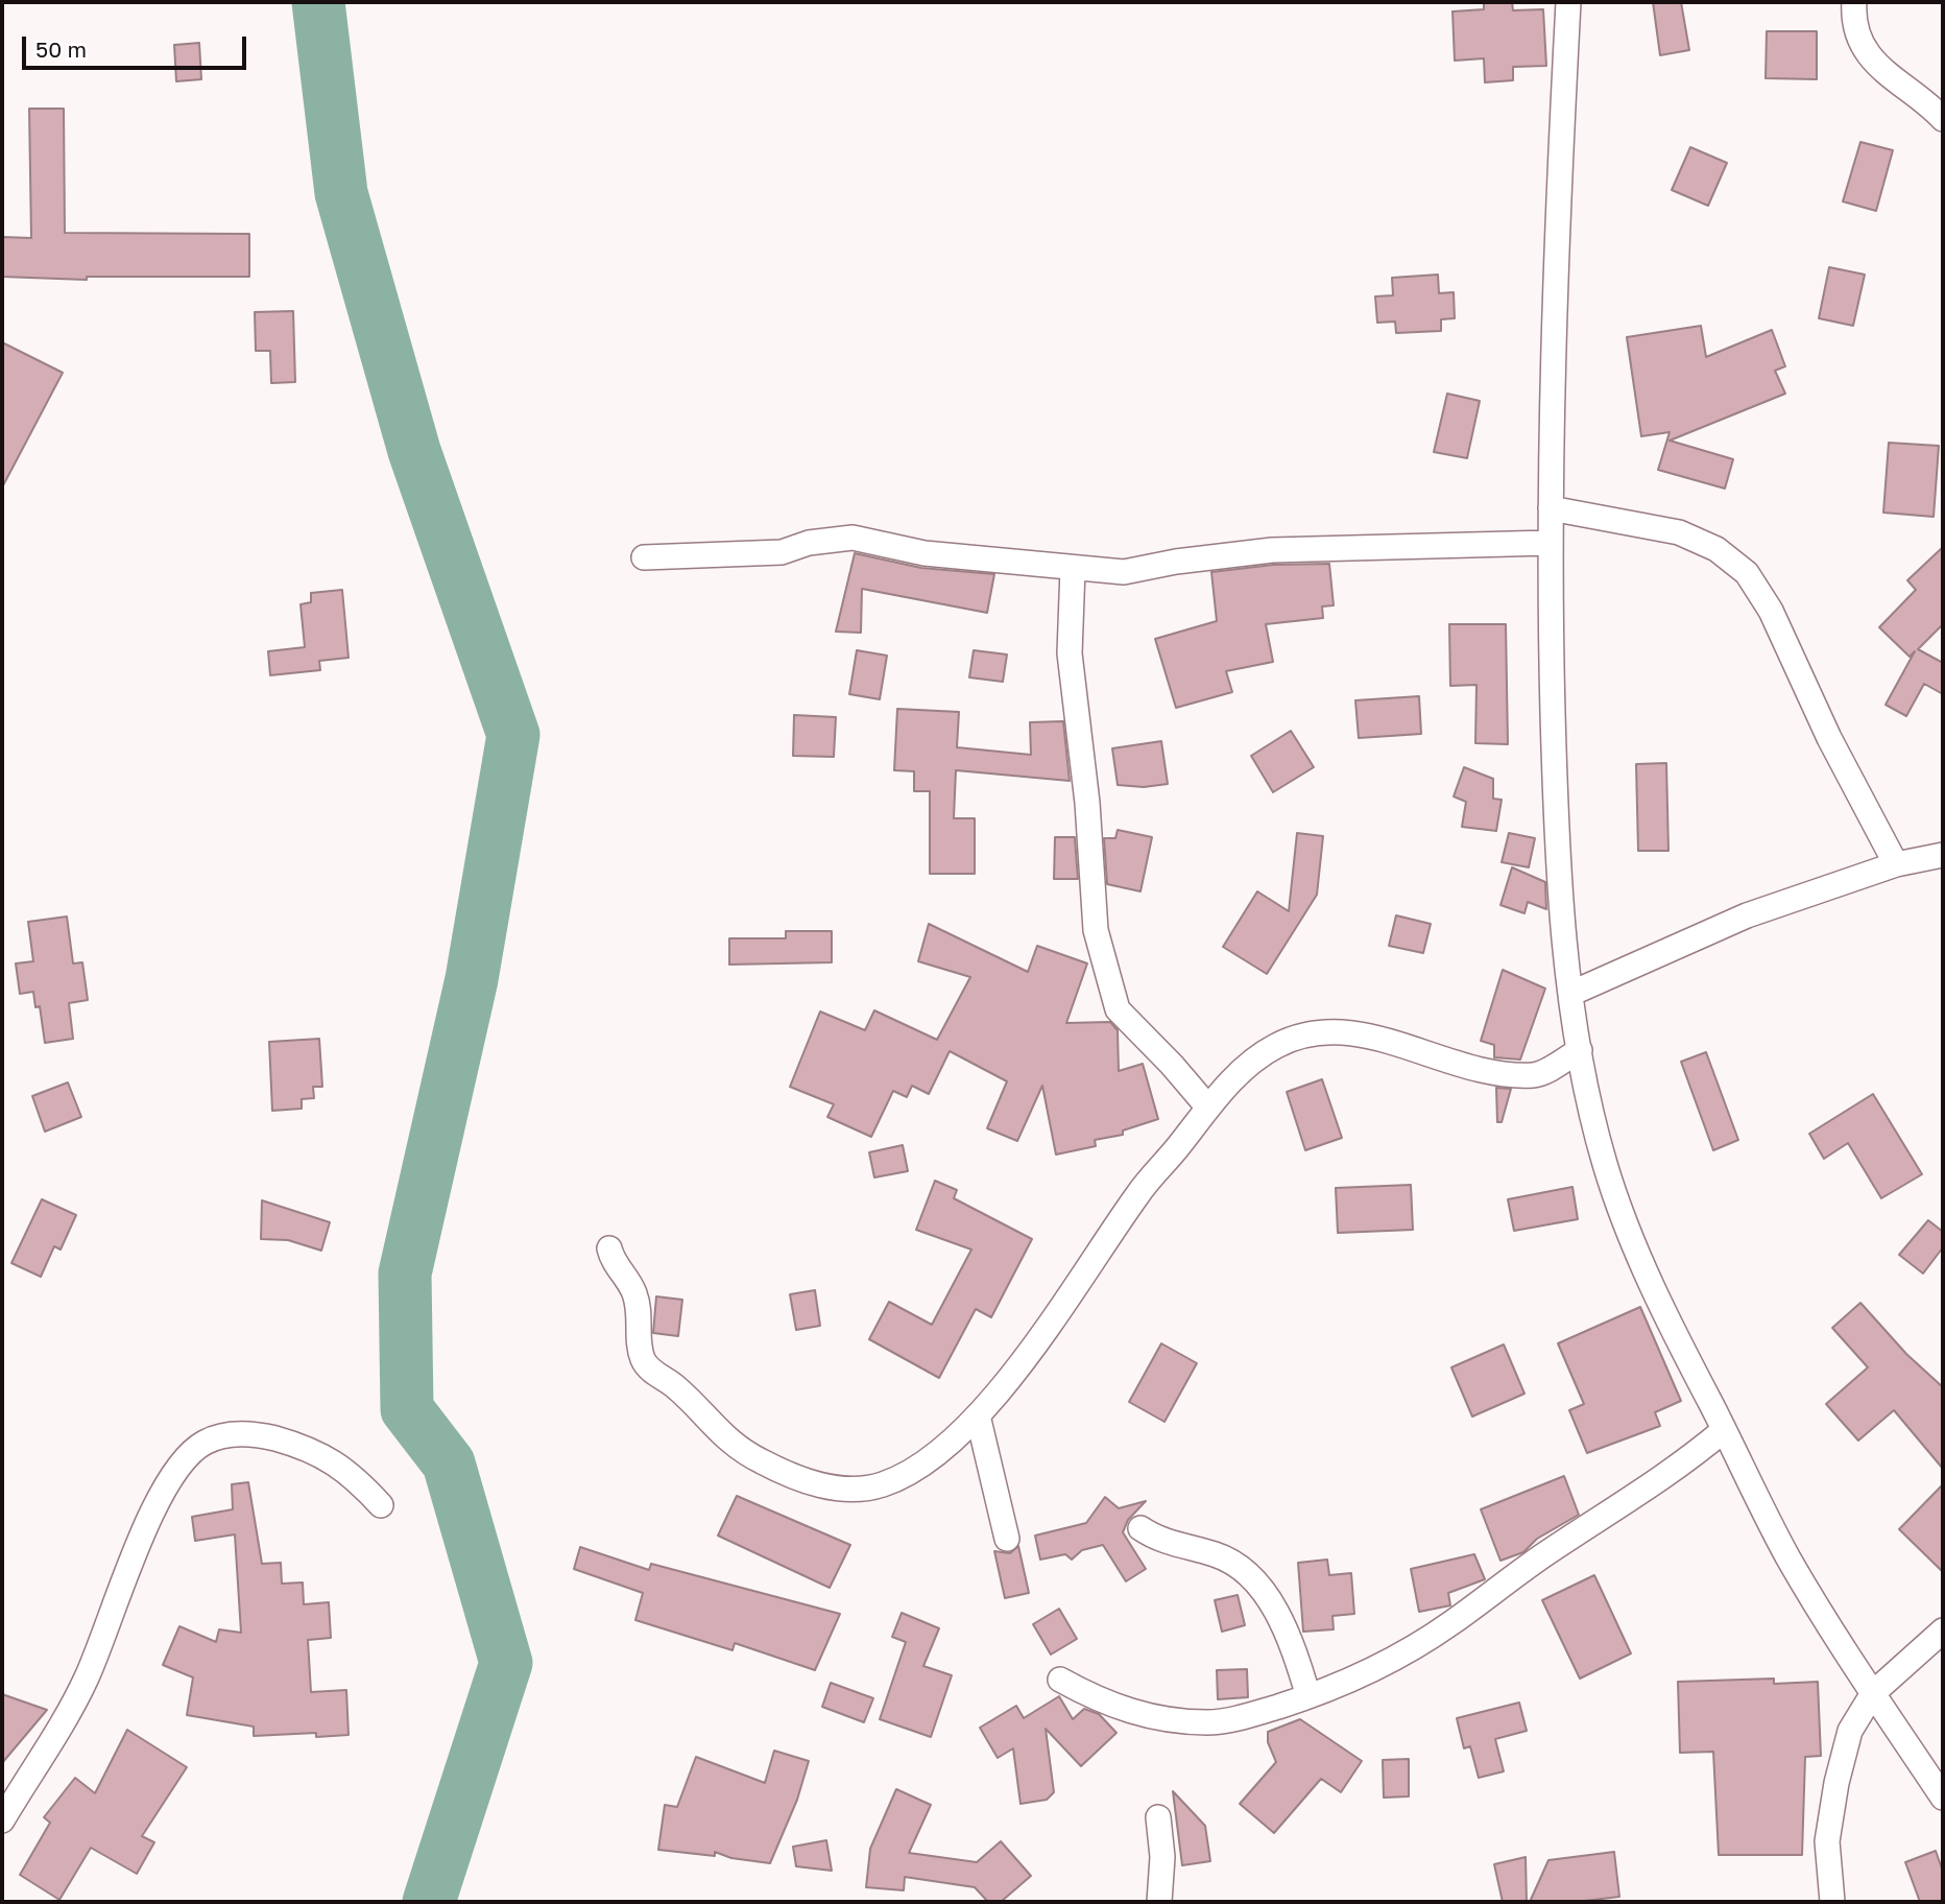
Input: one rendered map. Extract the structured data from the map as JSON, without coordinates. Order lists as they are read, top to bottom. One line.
{"scale_bar":"50 m"}
